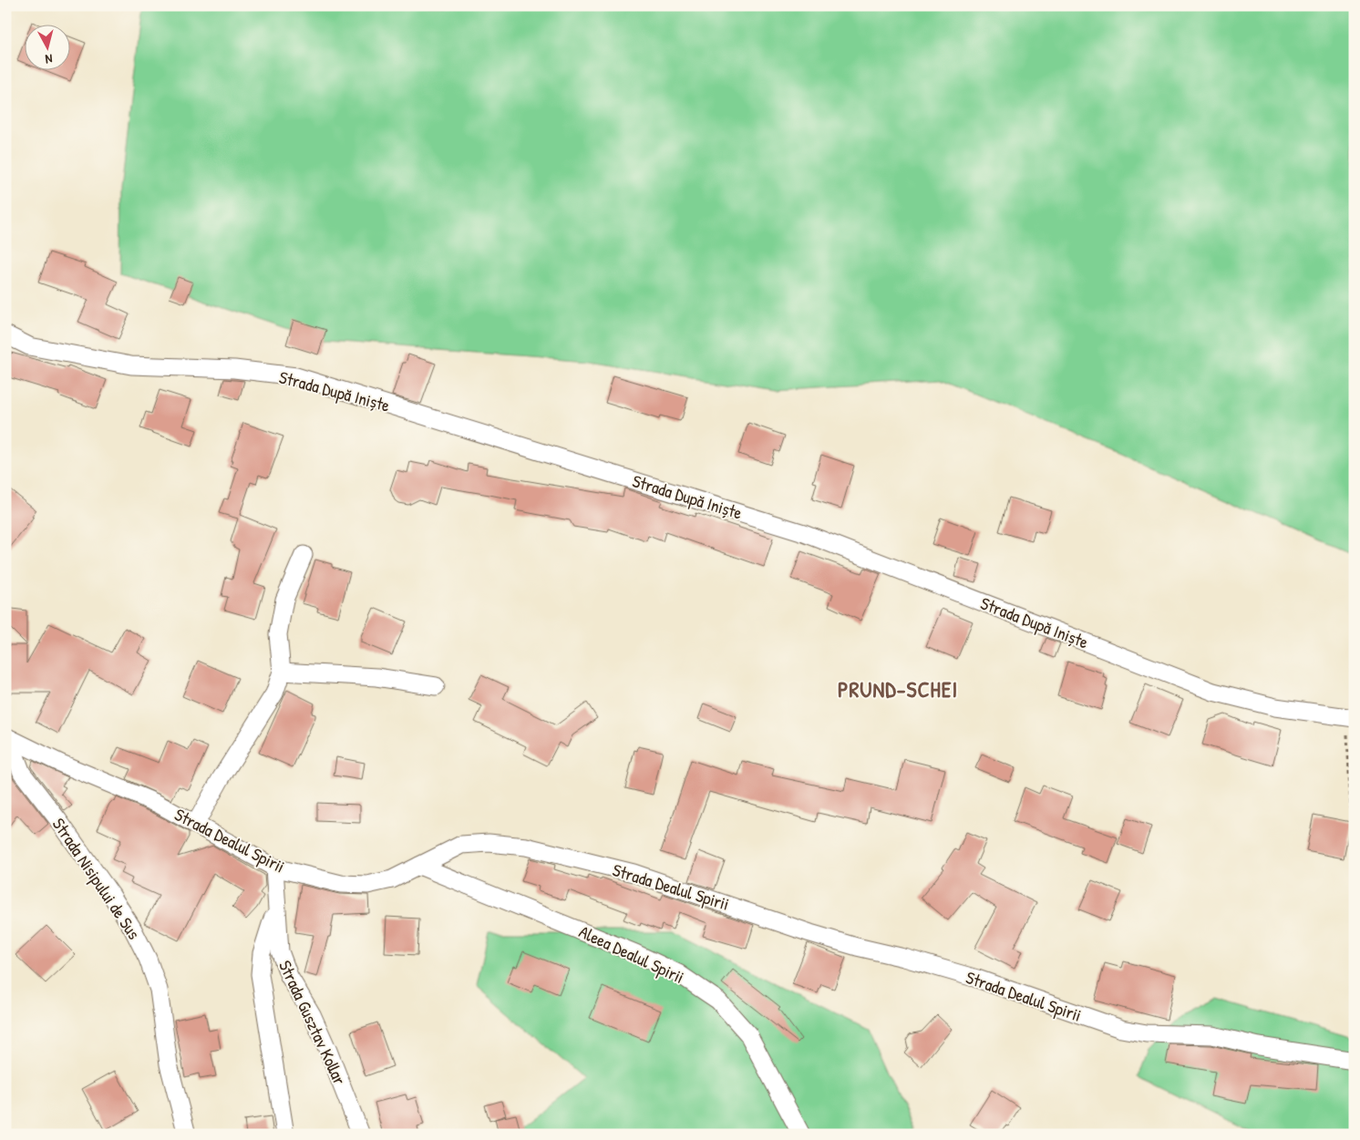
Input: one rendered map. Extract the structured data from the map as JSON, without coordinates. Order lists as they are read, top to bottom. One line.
{"streets":{"street":["Strada După Iniște","Strada Dealul Spirii","Strada Nisipului de Sus","Aleea Dealul Spirii","Strada Gusztav Kollar"]},"crossings":[["Strada Dealul Spirii","Strada Nisipului de Sus"],["Strada Dealul Spirii","Aleea Dealul Spirii"],["Strada Dealul Spirii","Strada Gusztav Kollar"]],"districts":["PRUND-SCHEI"],"north":"bottom"}
